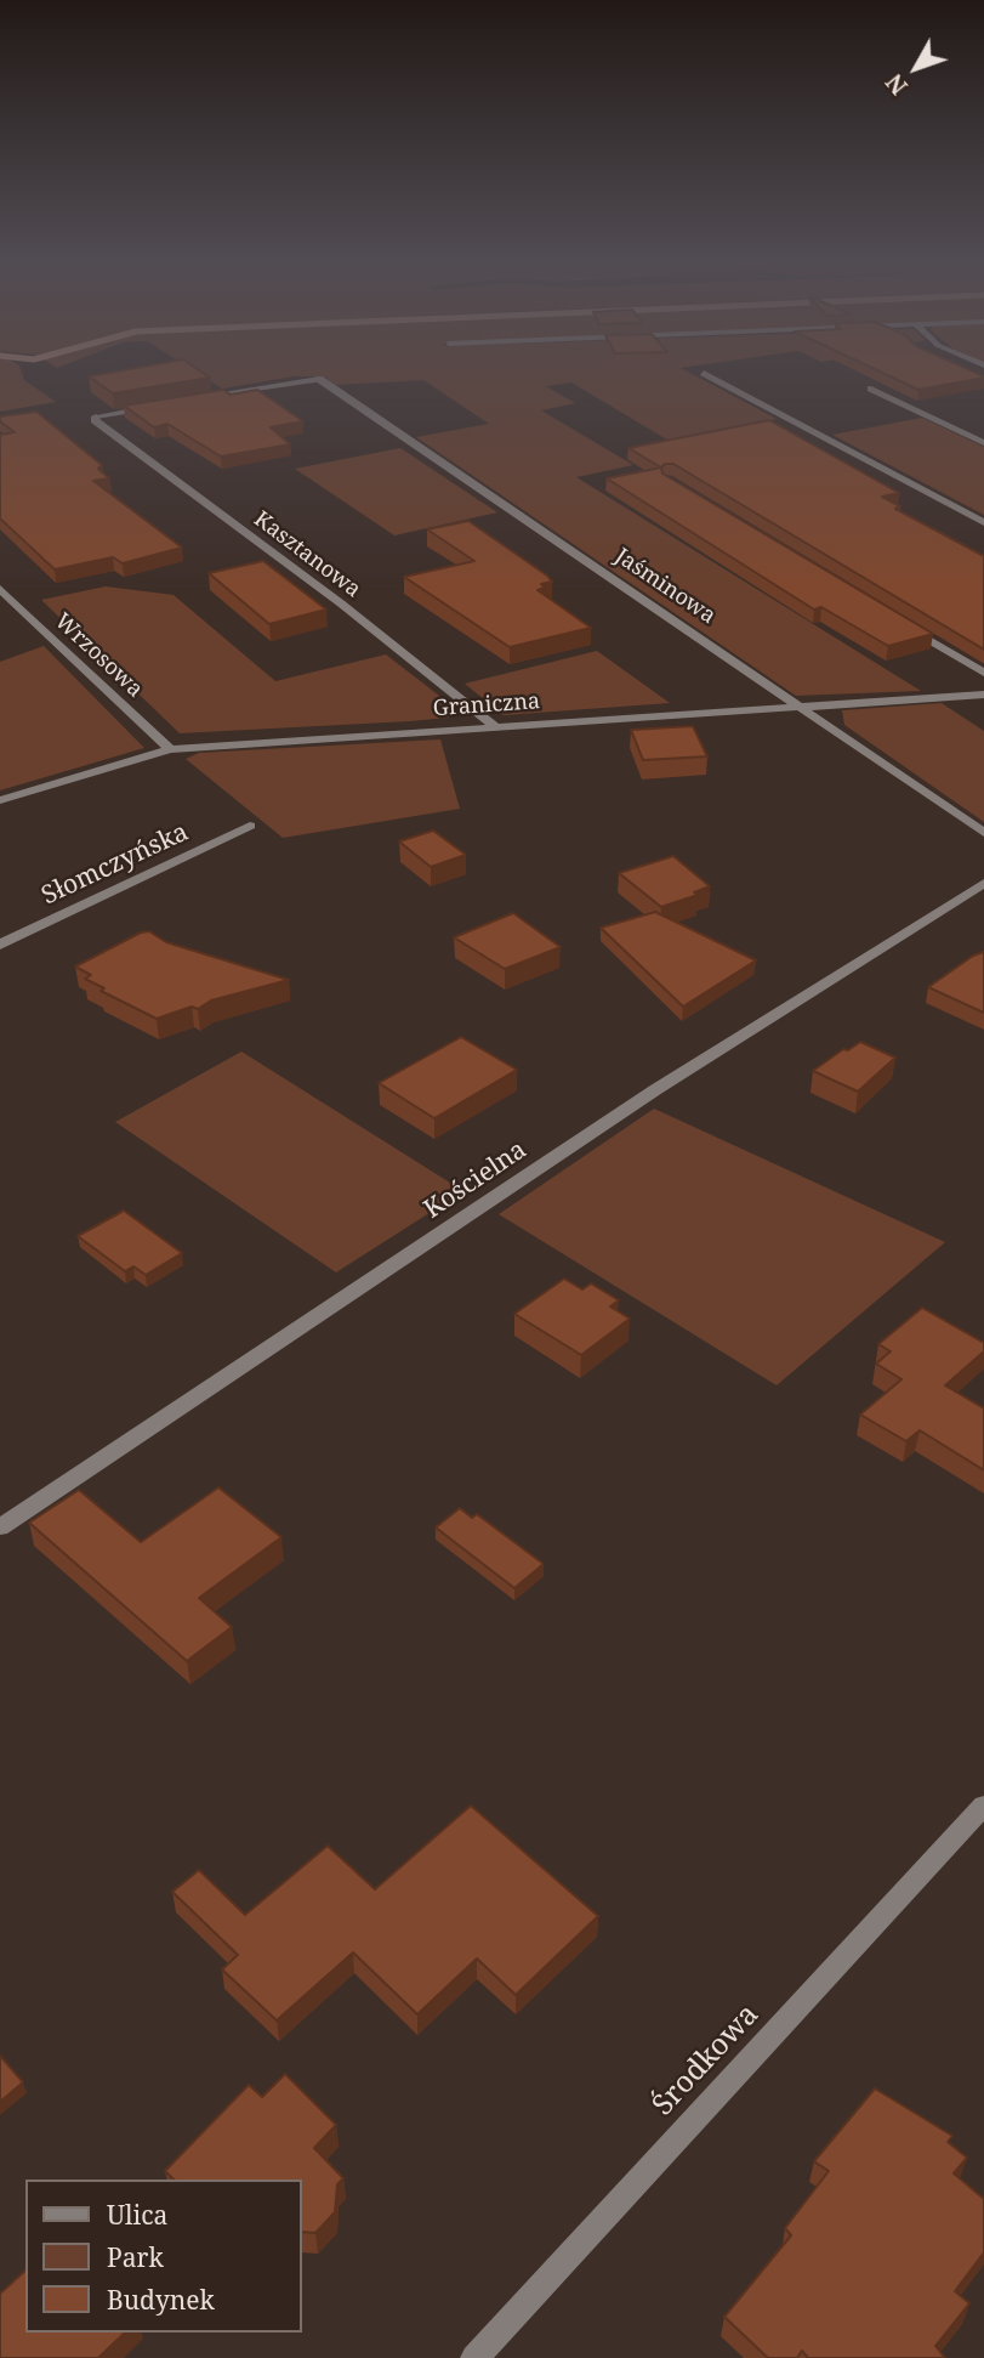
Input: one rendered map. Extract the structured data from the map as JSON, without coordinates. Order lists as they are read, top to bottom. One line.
{"streets":{"street":["Kasztanowa","Jaśminowa","Wrzosowa","Graniczna","Słomczyńska","Kościelna","Środkowa"]},"crossings":[["Kasztanowa","Graniczna"],["Jaśminowa","Graniczna"],["Wrzosowa","Graniczna"]],"legend":["Ulica","Park","Budynek"],"north":"bottom left"}
